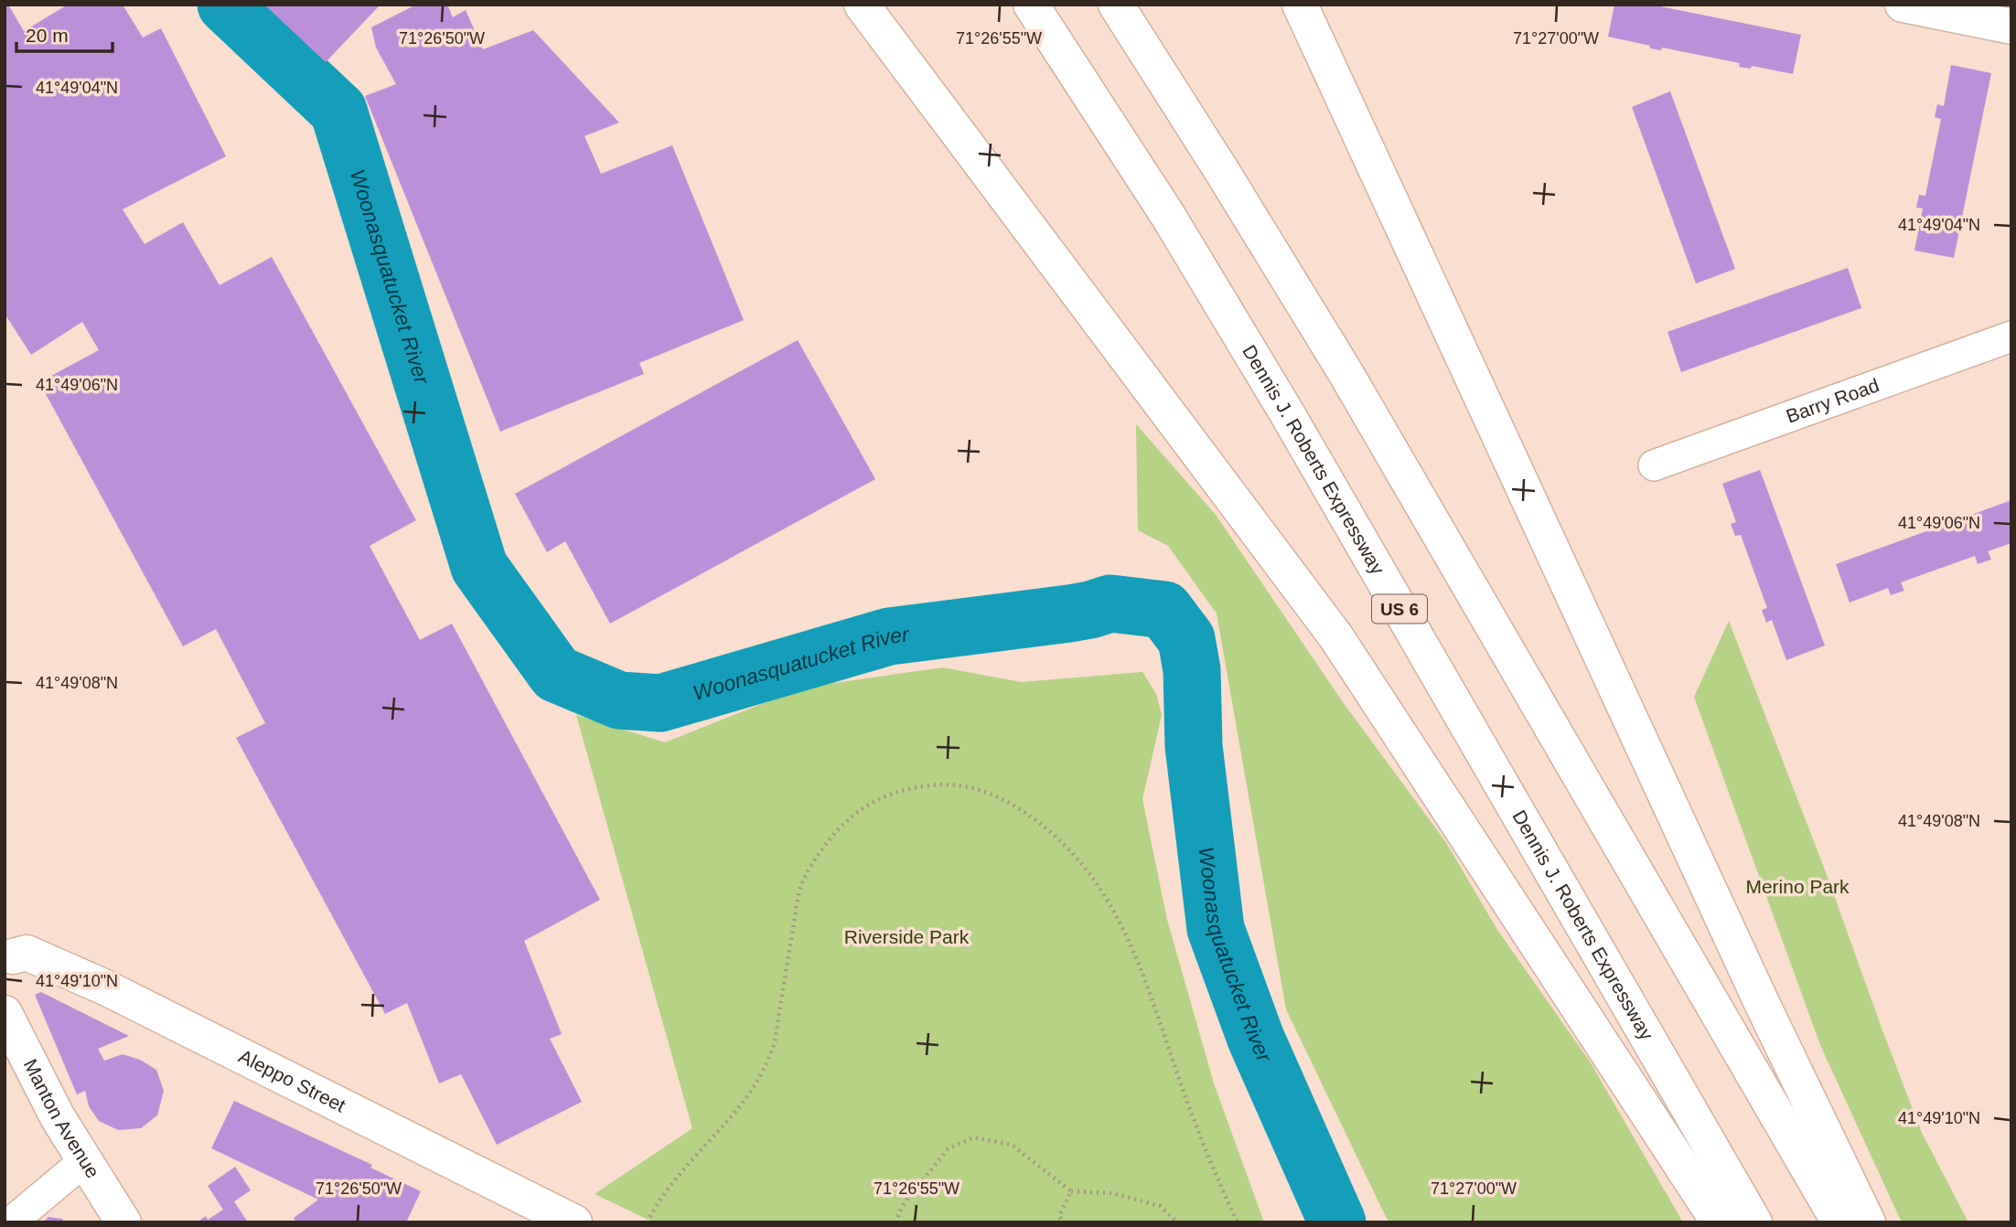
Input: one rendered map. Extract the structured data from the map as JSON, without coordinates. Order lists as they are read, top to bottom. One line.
{"streets":{"main road":["Dennis J. Roberts Expressway","US 6","Aleppo Street","Manton Avenue"],"street":["Barry Road"]},"water":["Woonasquatucket River"],"parks":["Merino Park","Riverside Park"],"scale_bar":"20 m","coordinates":["71°26'50\"W","71°26'55\"W","71°27'00\"W","41°49'04\"N","41°49'06\"N","41°49'08\"N","41°49'10\"N"]}
